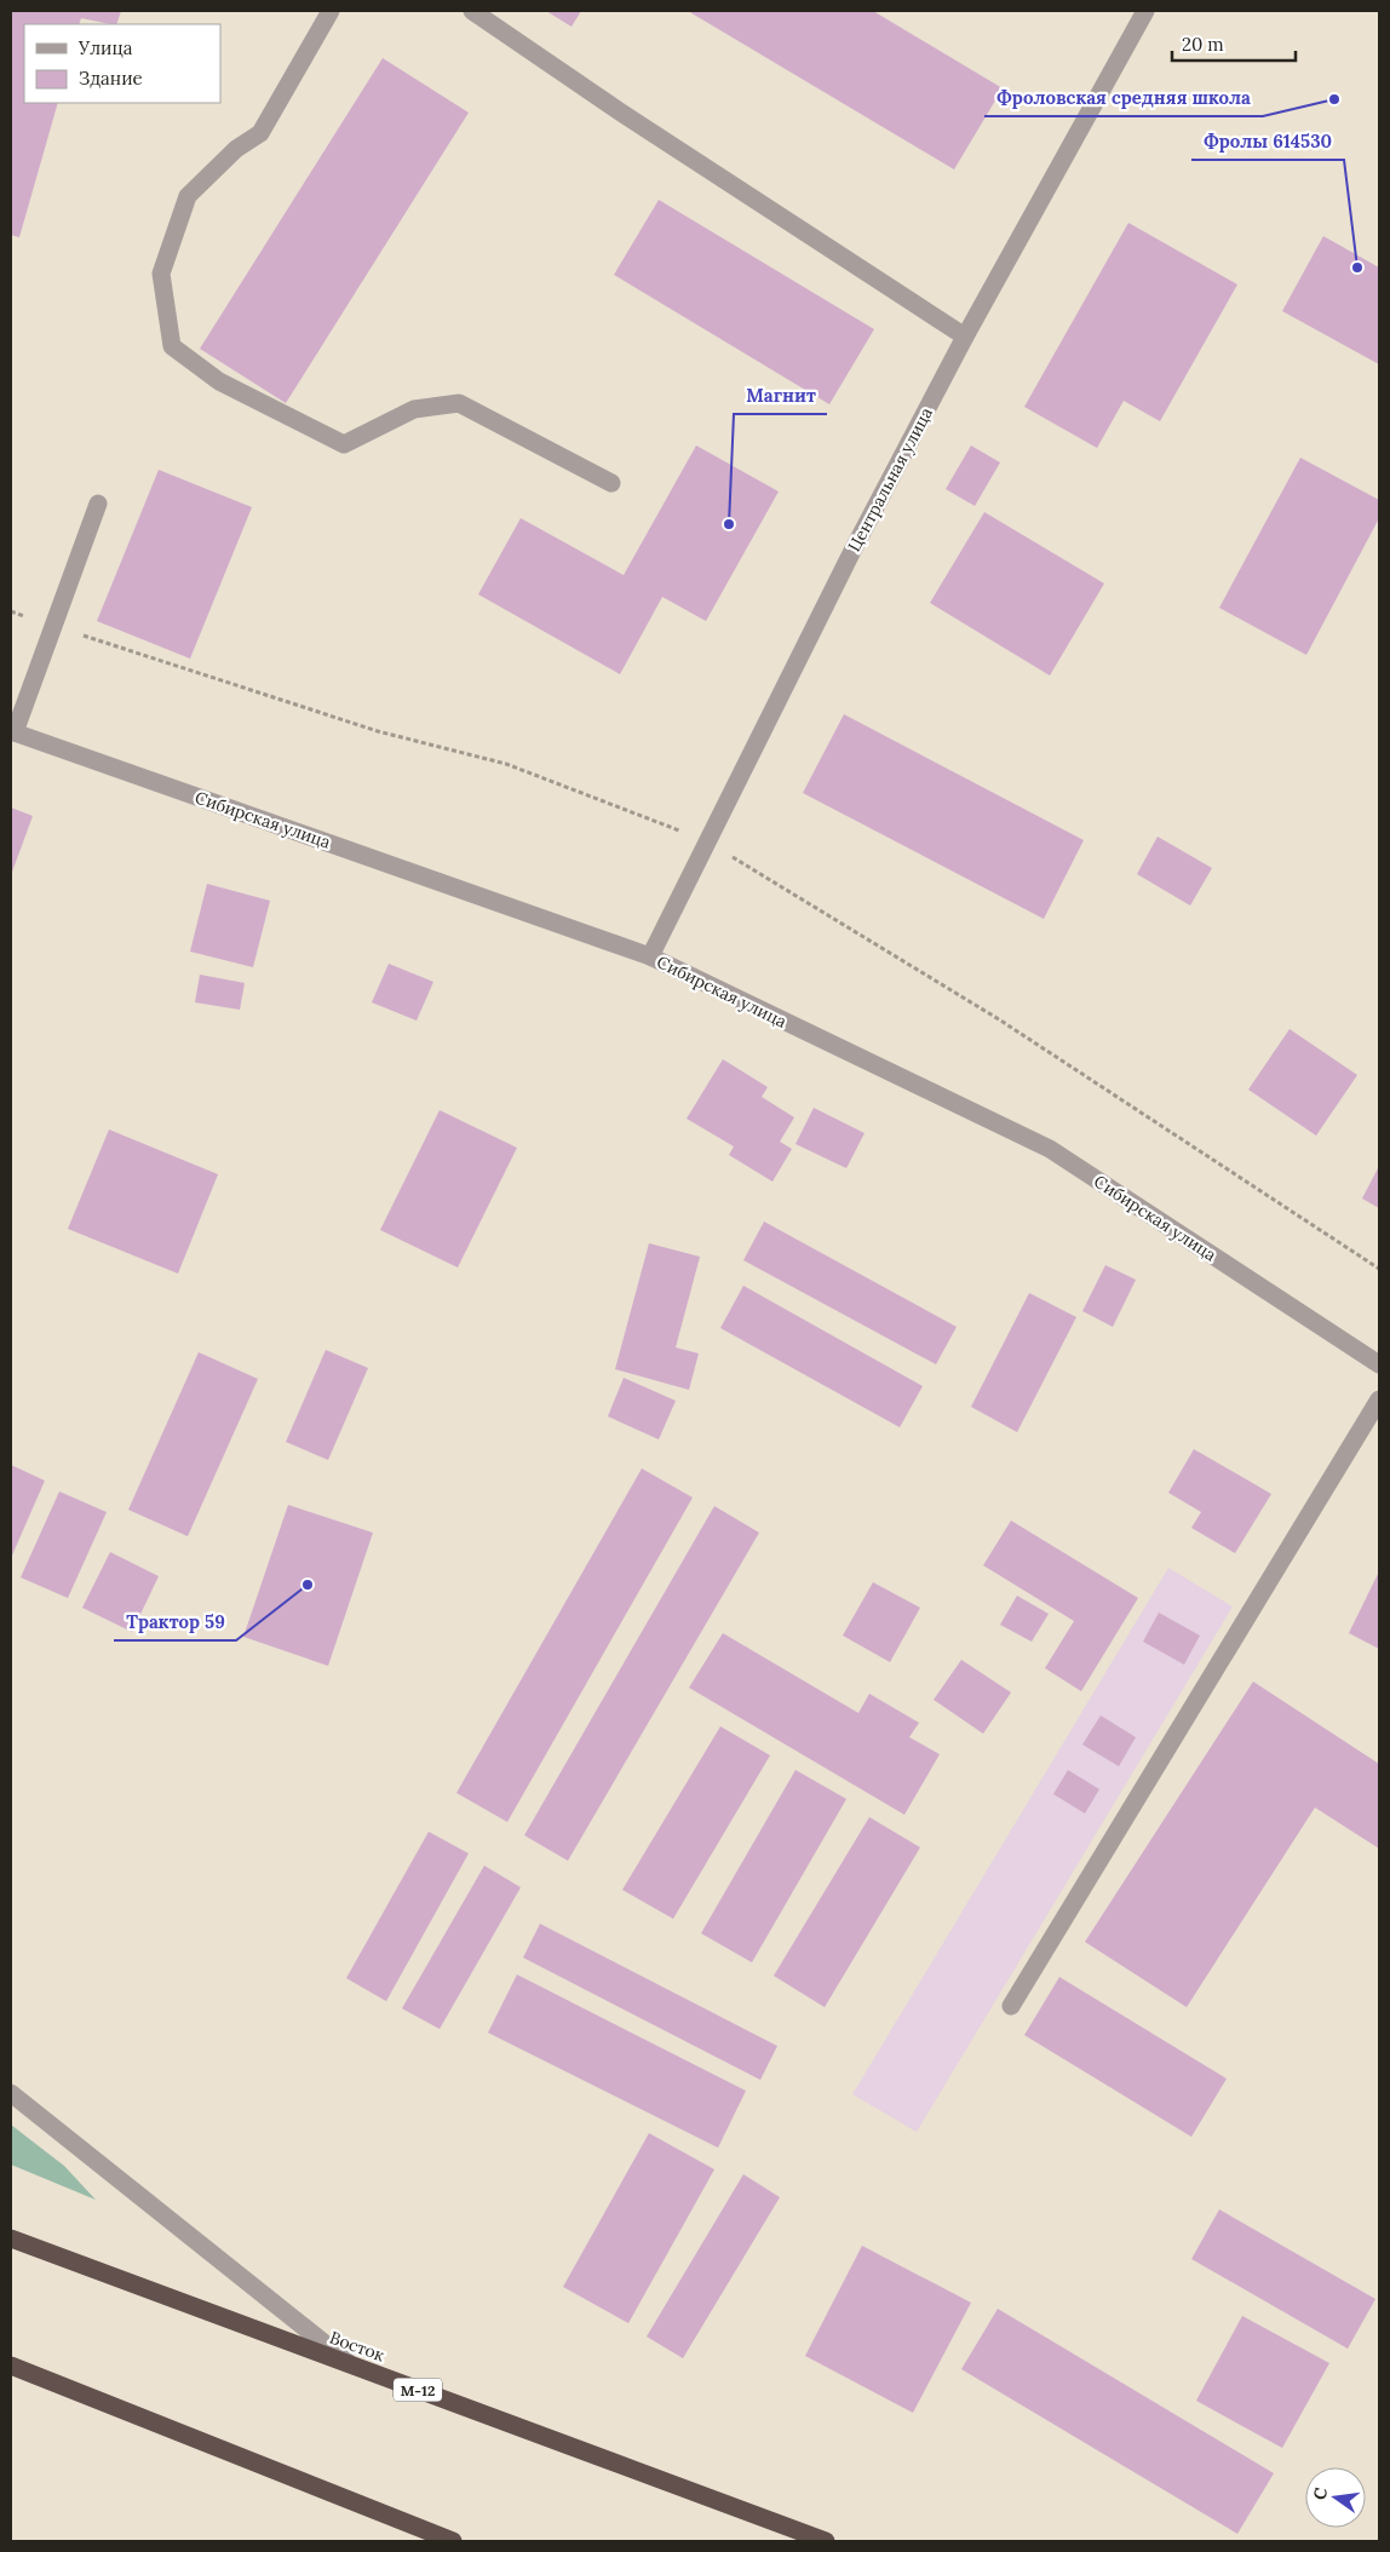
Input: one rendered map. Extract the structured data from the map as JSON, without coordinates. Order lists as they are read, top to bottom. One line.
{"streets":{"highway":["Восток","М-12"],"street":["Центральная улица","Сибирская улица"]},"crossings":[["Центральная улица","Сибирская улица"]],"places":["Фроловская средняя школа","Фролы 614530","Магнит","Трактор 59"],"legend":["Улица","Здание"],"scale_bar":"20 m","north":"left"}
